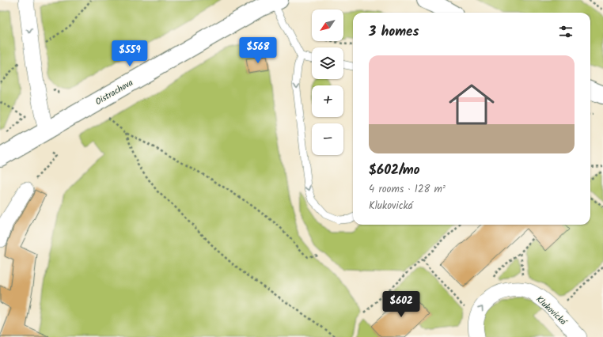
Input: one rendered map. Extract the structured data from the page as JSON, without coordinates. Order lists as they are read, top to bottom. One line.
{"streets":{"street":["Oistrachova","Klukovická"]},"one_way":["Klukovická"],"north":"bottom left","page":{"map_buttons":["+","−"],"heading":"3 homes","price":["$568","$559","$602"],"list":[{"name":"$602/mo","note":"4 rooms · 128 m² · Klukovická"}]}}
